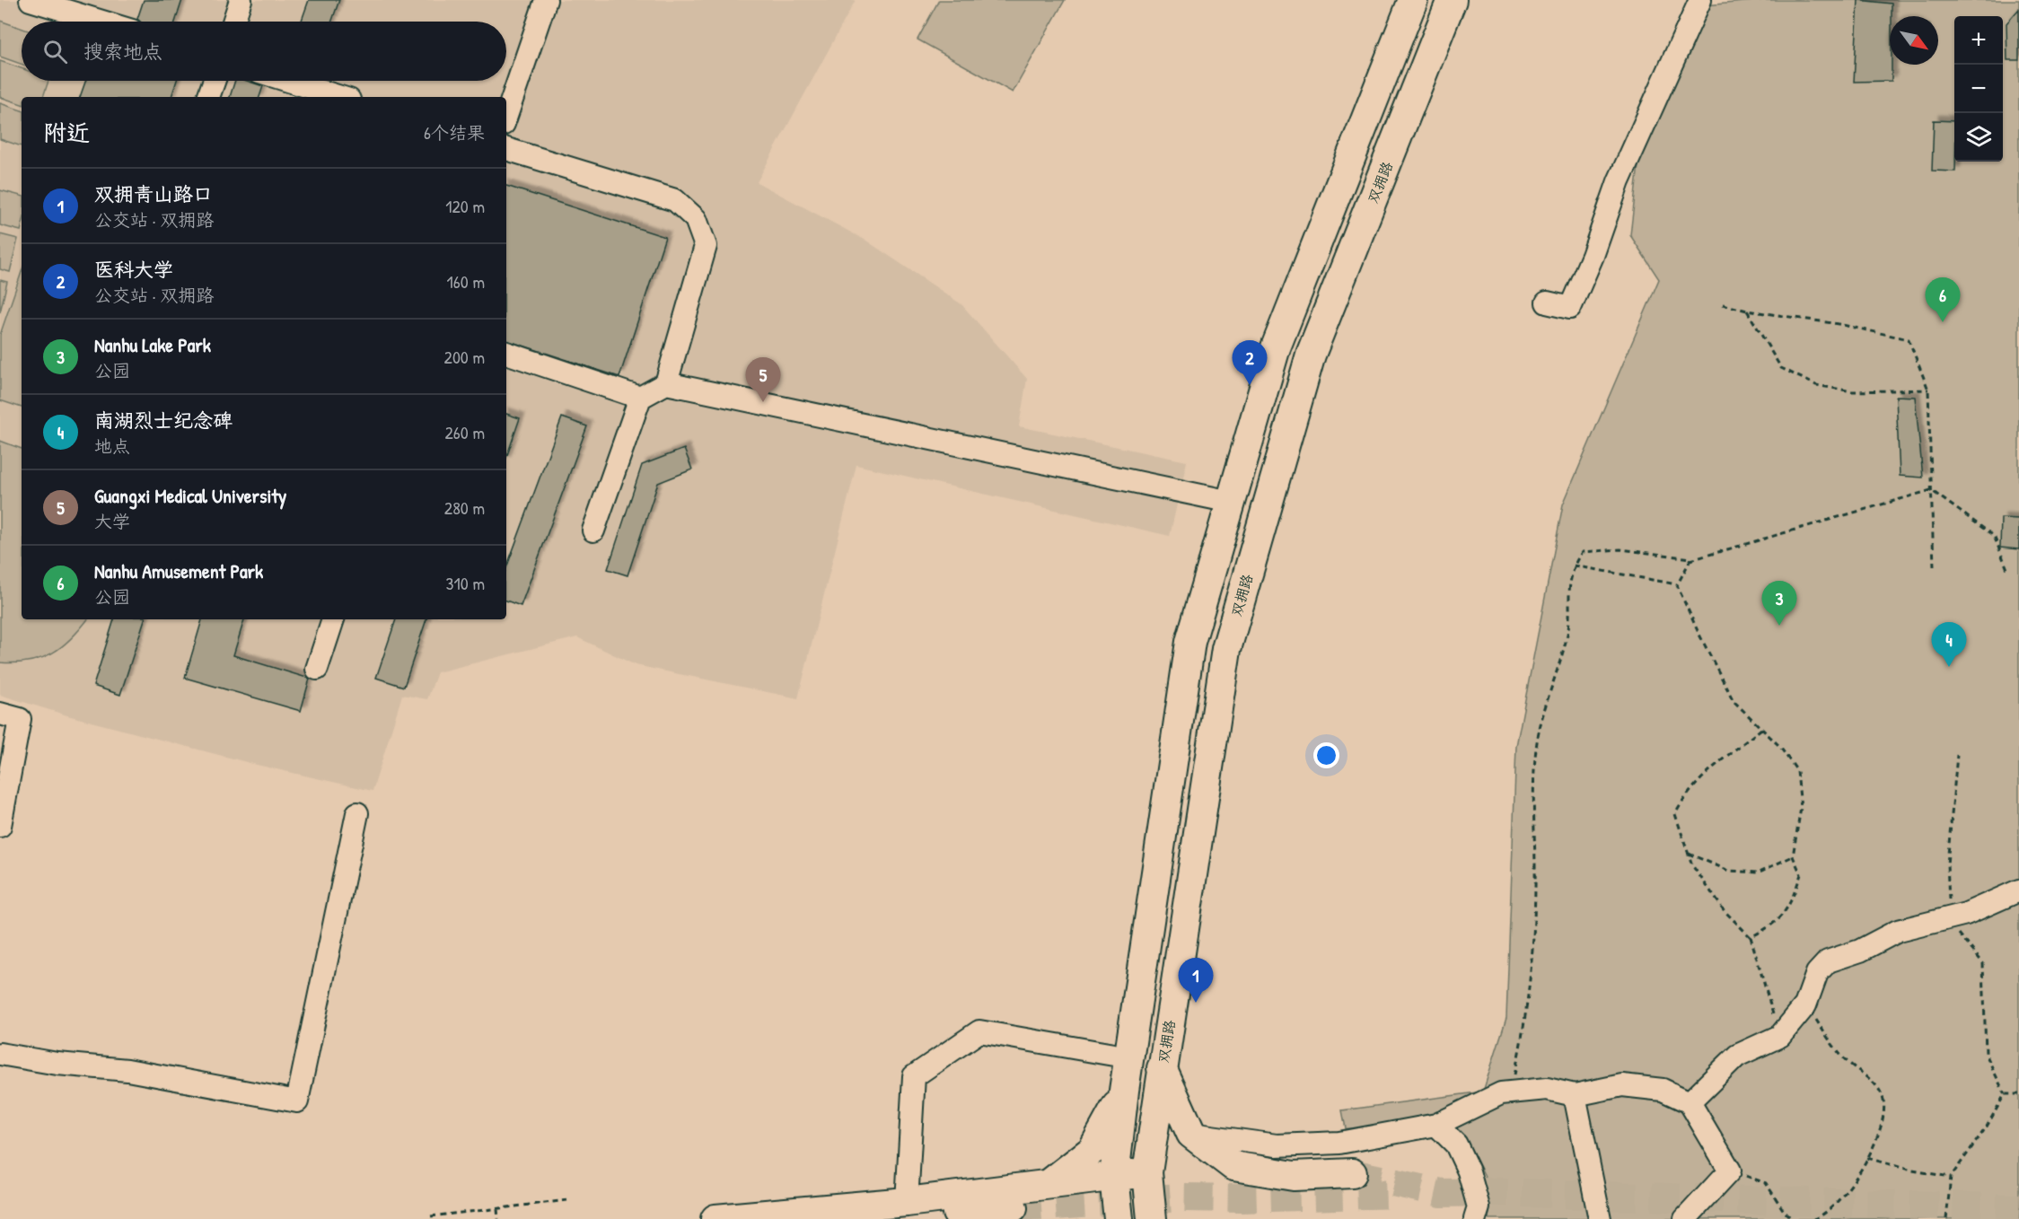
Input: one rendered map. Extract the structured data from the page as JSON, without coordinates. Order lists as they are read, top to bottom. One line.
{"streets":{"main road":["双拥路"]},"north":"bottom right","page":{"map_buttons":["+","−"],"search":"搜索地点","heading":["附近","6个结果"],"list":[{"mark":"1","name":"双拥青山路口","note":"公交站 · 双拥路","value":"120 m"},{"mark":"2","name":"医科大学","note":"公交站 · 双拥路","value":"160 m"},{"mark":"3","name":"Nanhu Lake Park","note":"公园","value":"200 m"},{"mark":"4","name":"南湖烈士纪念碑","note":"地点","value":"260 m"},{"mark":"5","name":"Guangxi Medical University","note":"大学","value":"280 m"},{"mark":"6","name":"Nanhu Amusement Park","note":"公园","value":"310 m"}],"pins":["6","2","5","3","4","1"]}}
